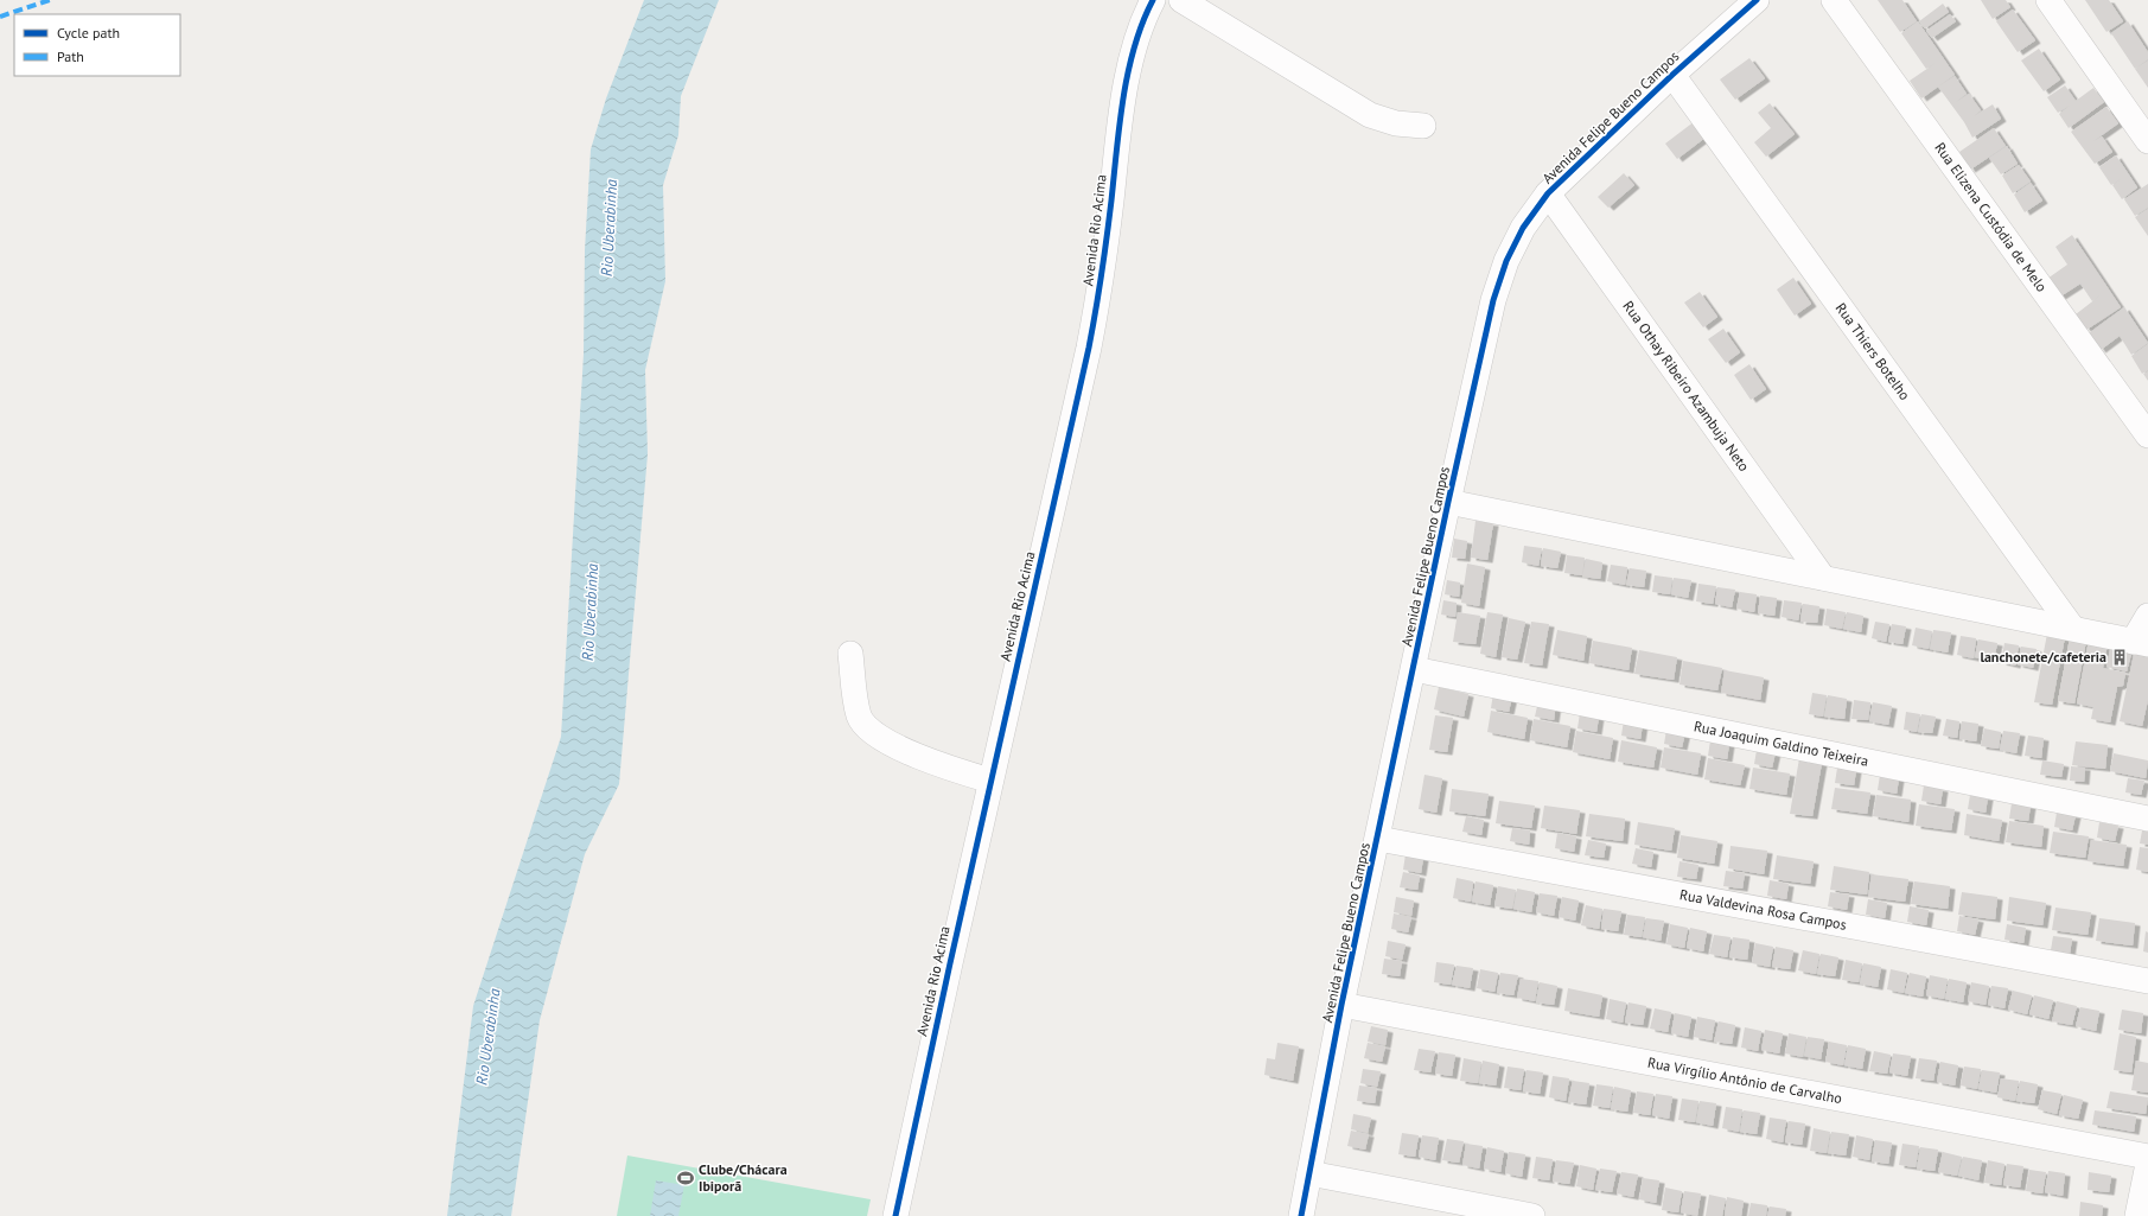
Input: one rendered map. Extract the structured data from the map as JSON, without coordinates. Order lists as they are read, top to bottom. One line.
{"streets":{"street":["Avenida Felipe Bueno Campos","Rua Elizena Custódia de Melo","Avenida Rio Acima","Rua Thiers Botelho","Rua Othay Ribeiro Azambuja Neto","Rua Joaquim Galdino Teixeira","Rua Valdevina Rosa Campos","Rua Virgílio Antônio de Carvalho"]},"crossings":[["Avenida Felipe Bueno Campos","Rua Thiers Botelho"],["Avenida Felipe Bueno Campos","Rua Othay Ribeiro Azambuja Neto"],["Avenida Felipe Bueno Campos","Rua Joaquim Galdino Teixeira"],["Avenida Felipe Bueno Campos","Rua Valdevina Rosa Campos"],["Avenida Felipe Bueno Campos","Rua Virgílio Antônio de Carvalho"]],"water":["Rio Uberabinha"],"places":{"building":["lanchonete/cafeteria"],"sports":["Clube/Chácara Ibiporã"]},"legend":["Cycle path","Path"]}
